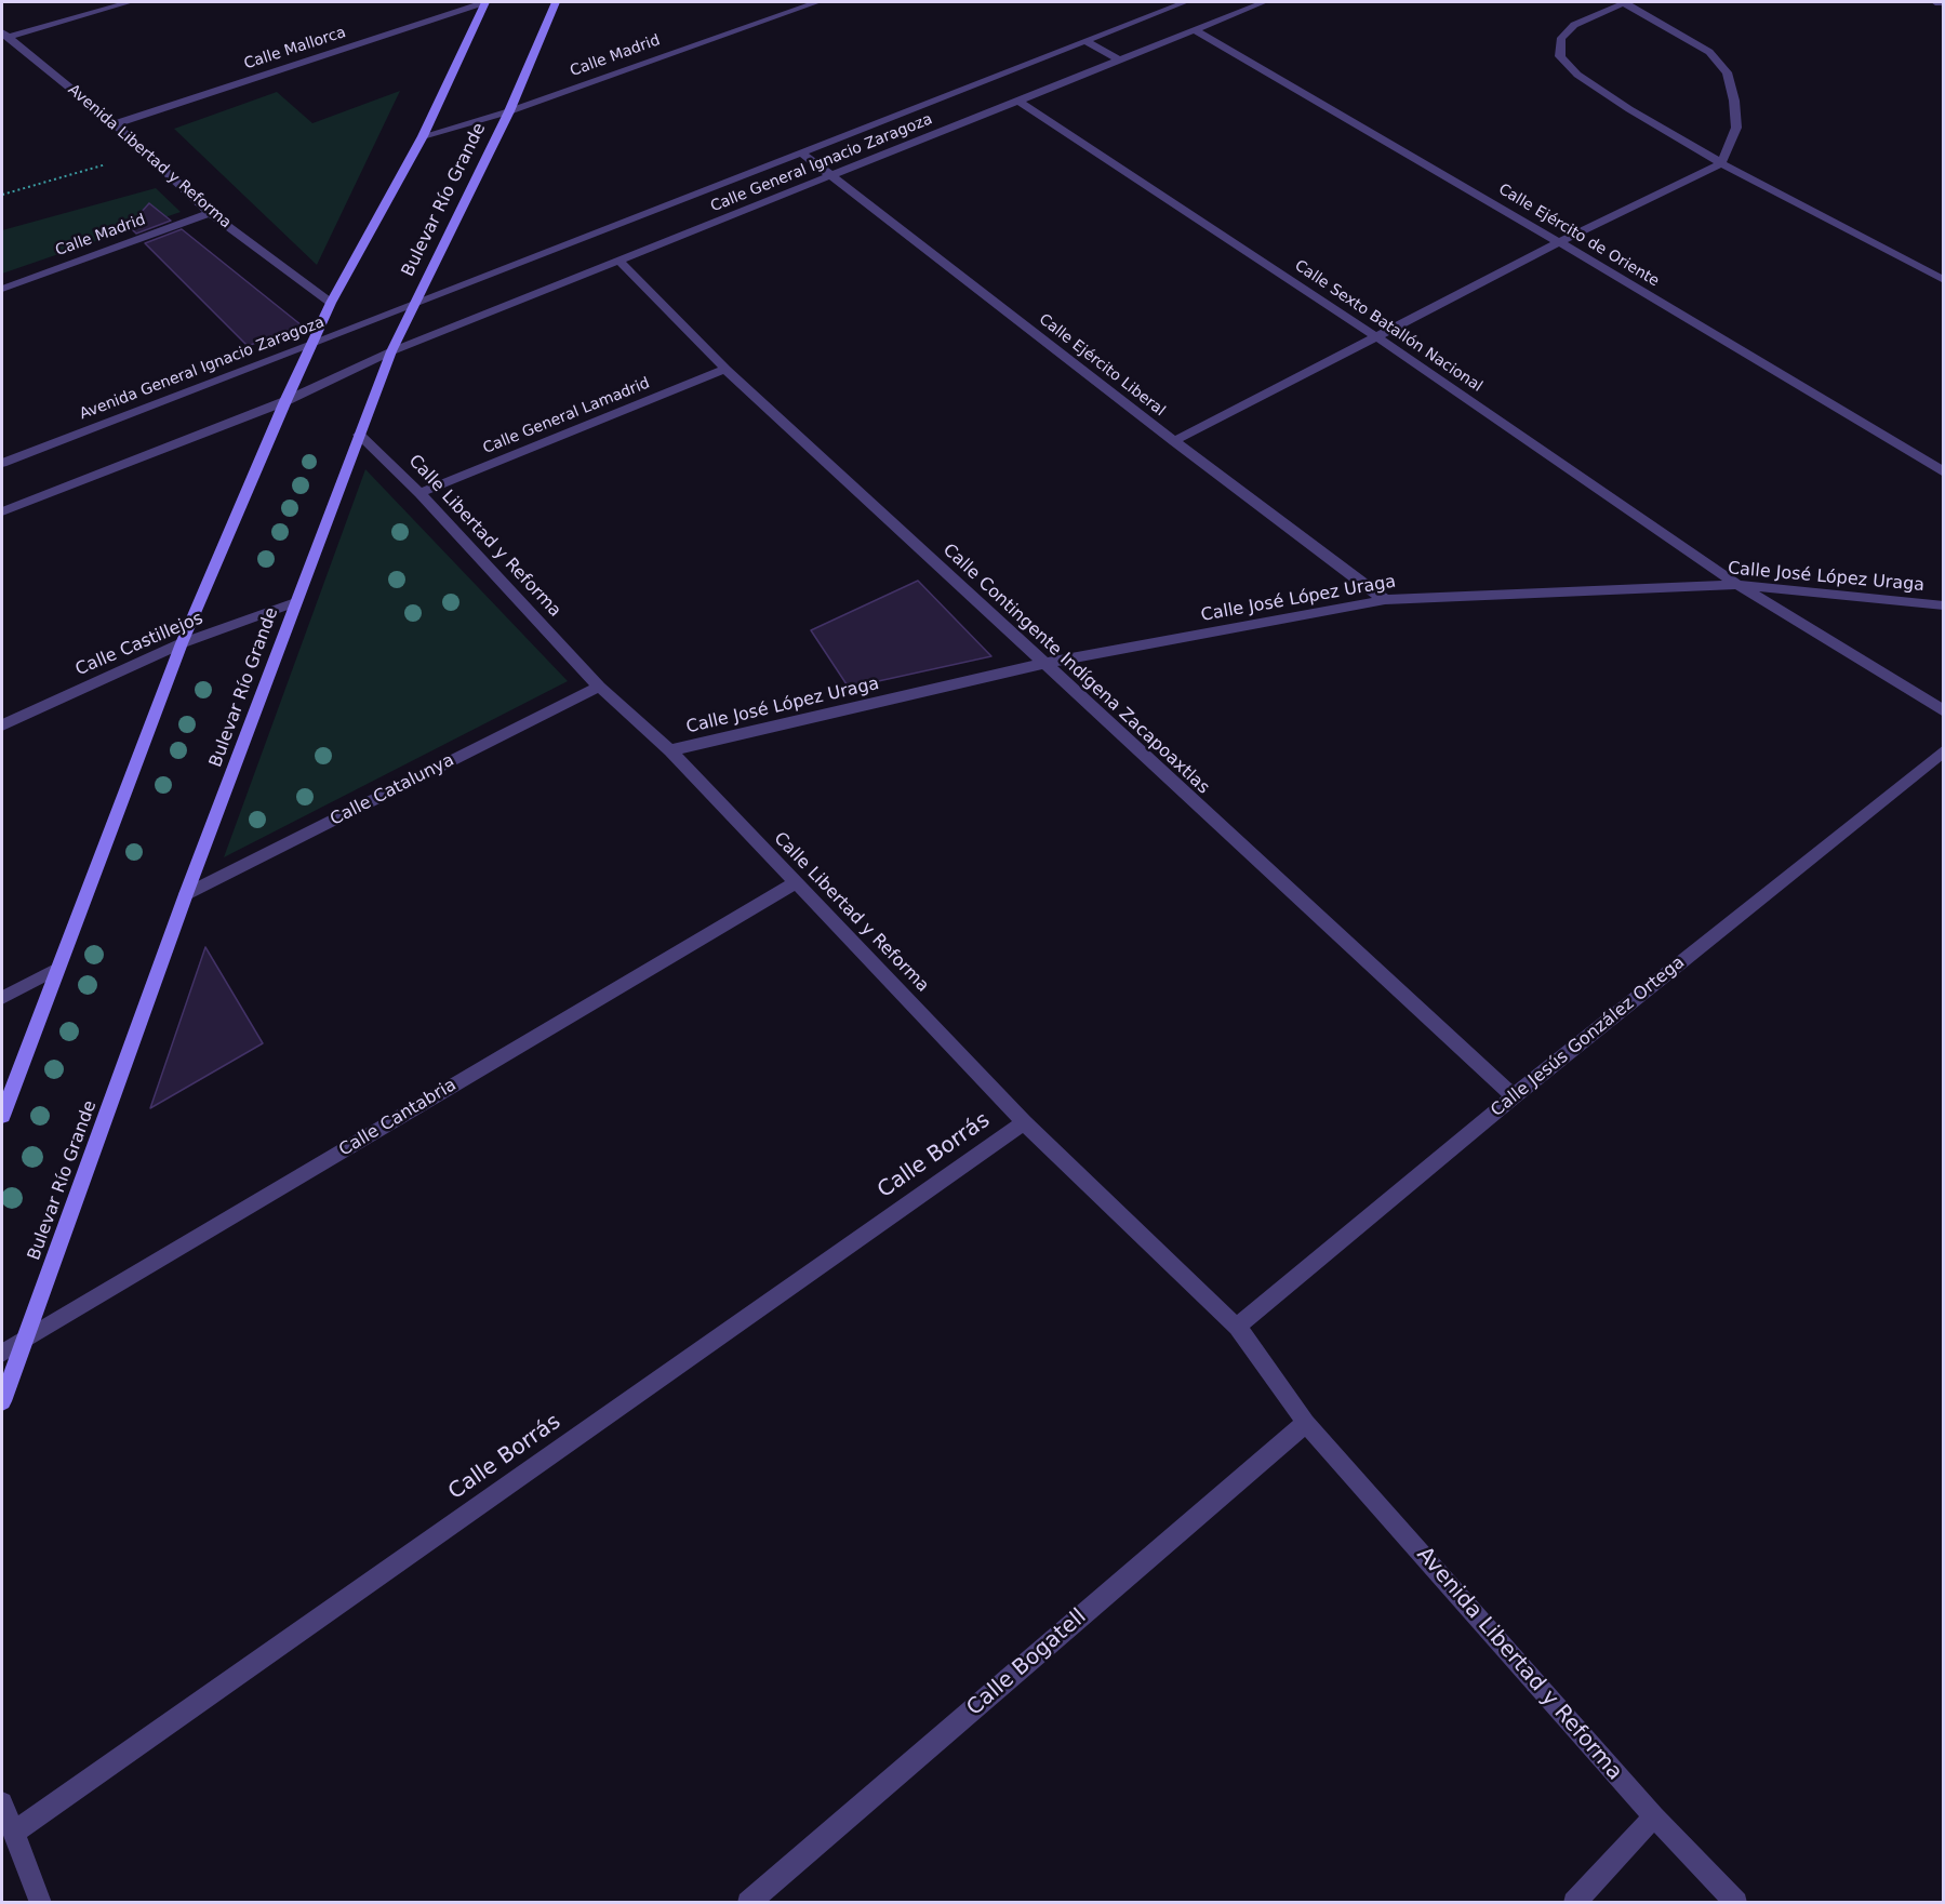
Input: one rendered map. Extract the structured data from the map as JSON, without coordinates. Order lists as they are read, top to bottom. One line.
{"streets":{"main road":["Bulevar Río Grande"],"street":["Calle Mallorca","Calle Madrid","Avenida Libertad y Reforma","Calle General Ignacio Zaragoza","Calle Ejército de Oriente","Calle Sexto Batallón Nacional","Calle Ejército Liberal","Avenida General Ignacio Zaragoza","Calle General Lamadrid","Calle Libertad y Reforma","Calle José López Uraga","Calle Castillejos","Calle Contingente Indígena Zacapoaxtlas","Calle Catalunya","Calle Jesús González Ortega","Calle Cantabria","Calle Borrás","Calle Bogatell"]},"crossings":[["Calle Mallorca","Avenida Libertad y Reforma"],["Calle Madrid","Avenida Libertad y Reforma"],["Calle Madrid","Bulevar Río Grande"],["Avenida Libertad y Reforma","Calle Libertad y Reforma"],["Avenida Libertad y Reforma","Calle Bogatell"],["Calle General Ignacio Zaragoza","Bulevar Río Grande"],["Calle General Ignacio Zaragoza","Calle Ejército de Oriente"],["Calle General Ignacio Zaragoza","Calle Sexto Batallón Nacional"],["Calle General Ignacio Zaragoza","Calle Ejército Liberal"],["Calle General Ignacio Zaragoza","Avenida General Ignacio Zaragoza"],["Calle General Ignacio Zaragoza","Calle Contingente Indígena Zacapoaxtlas"],["Bulevar Río Grande","Avenida General Ignacio Zaragoza"],["Bulevar Río Grande","Calle Libertad y Reforma"],["Bulevar Río Grande","Calle Castillejos"],["Bulevar Río Grande","Calle Catalunya"],["Bulevar Río Grande","Calle Cantabria"],["Calle Sexto Batallón Nacional","Calle José López Uraga"],["Calle Ejército Liberal","Calle José López Uraga"],["Calle General Lamadrid","Calle Libertad y Reforma"],["Calle General Lamadrid","Calle Contingente Indígena Zacapoaxtlas"],["Calle Libertad y Reforma","Calle José López Uraga"],["Calle Libertad y Reforma","Calle Catalunya"],["Calle Libertad y Reforma","Calle Jesús González Ortega"],["Calle Libertad y Reforma","Calle Cantabria"],["Calle Libertad y Reforma","Calle Borrás"],["Calle Libertad y Reforma","Calle Bogatell"],["Calle José López Uraga","Calle Contingente Indígena Zacapoaxtlas"],["Calle Contingente Indígena Zacapoaxtlas","Calle Jesús González Ortega"]]}
